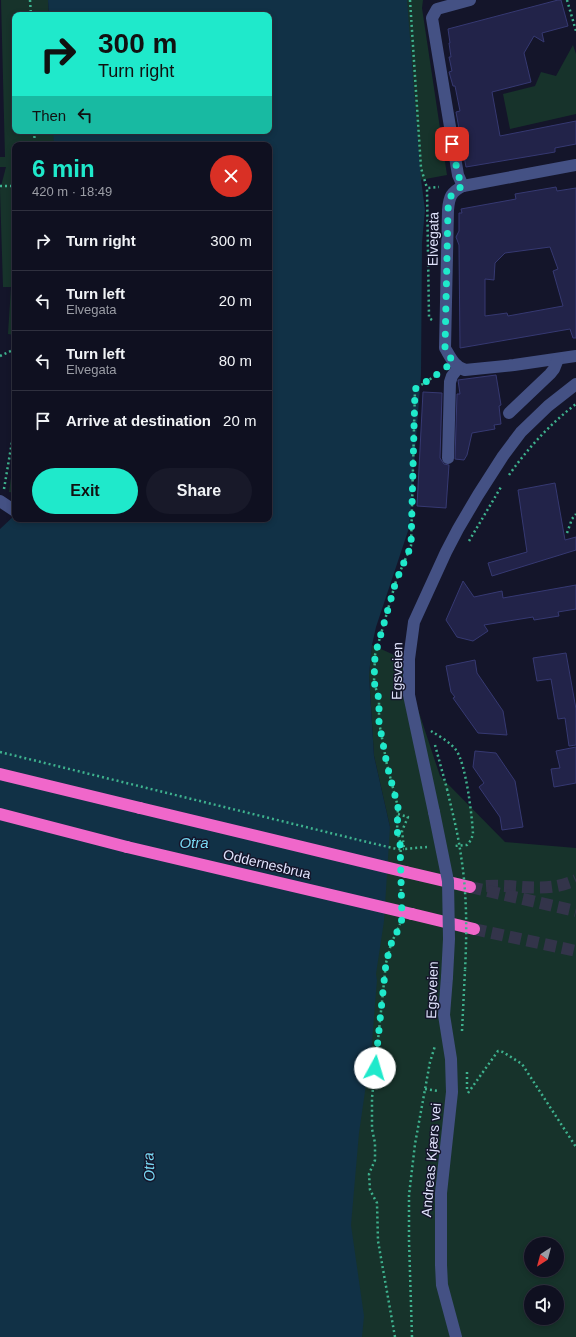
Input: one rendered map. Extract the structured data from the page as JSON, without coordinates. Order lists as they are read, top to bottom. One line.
{"streets":{"highway":["Oddernesbrua"],"street":["Elvegata","Egsveien","Andreas Kjærs vei"]},"crossings":[["Egsveien","Andreas Kjærs vei"]],"water":["Otra"],"north":"bottom left","page":{"turn":["300 m","Turn right"],"then":"Then","heading":["6 min","420 m · 18:49"],"list":[{"name":"Turn right","value":"300 m"},{"name":"Turn left","note":"Elvegata","value":"20 m"},{"name":"Turn left","note":"Elvegata","value":"80 m"},{"name":"Arrive at destination","value":"20 m"}],"buttons":["Exit","Share"]}}
